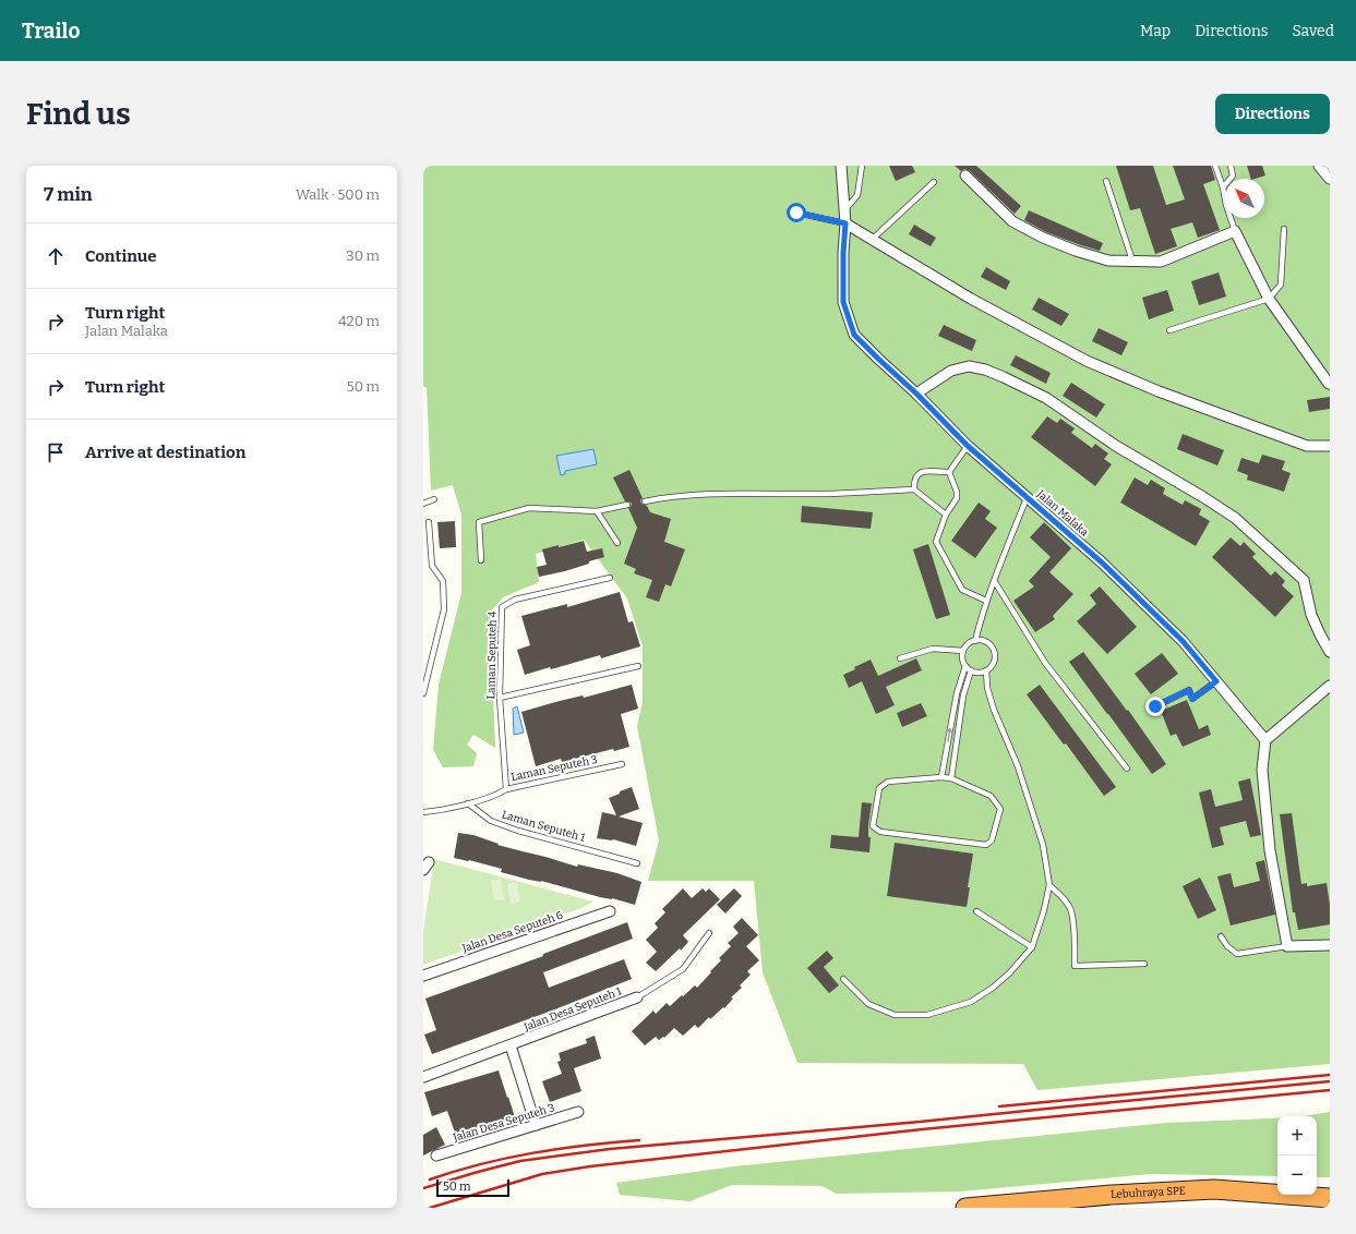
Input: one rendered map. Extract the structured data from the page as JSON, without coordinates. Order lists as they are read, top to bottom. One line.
{"streets":{"highway":["Lebuhraya SPE"],"street":["Jalan Malaka","Jalan Desa Seputeh 6","Jalan Desa Seputeh 1","Jalan Desa Seputeh 3"],"lane":["Laman Seputeh 4","Laman Seputeh 3","Laman Seputeh 1"]},"crossings":[["Laman Seputeh 4","Laman Seputeh 3"],["Laman Seputeh 3","Laman Seputeh 1"]],"scale_bar":"50 m","north":"top left","page":{"header":"Trailo","nav":["Map","Directions","Saved"],"buttons":"Directions","title":"Find us","heading":["7 min","Walk · 500 m"],"list":[["Continue","30 m"],["Turn right","Jalan Malaka","420 m"],["Turn right","50 m"],"Arrive at destination"],"map_buttons":["+","−"],"scale":"50 m"}}
